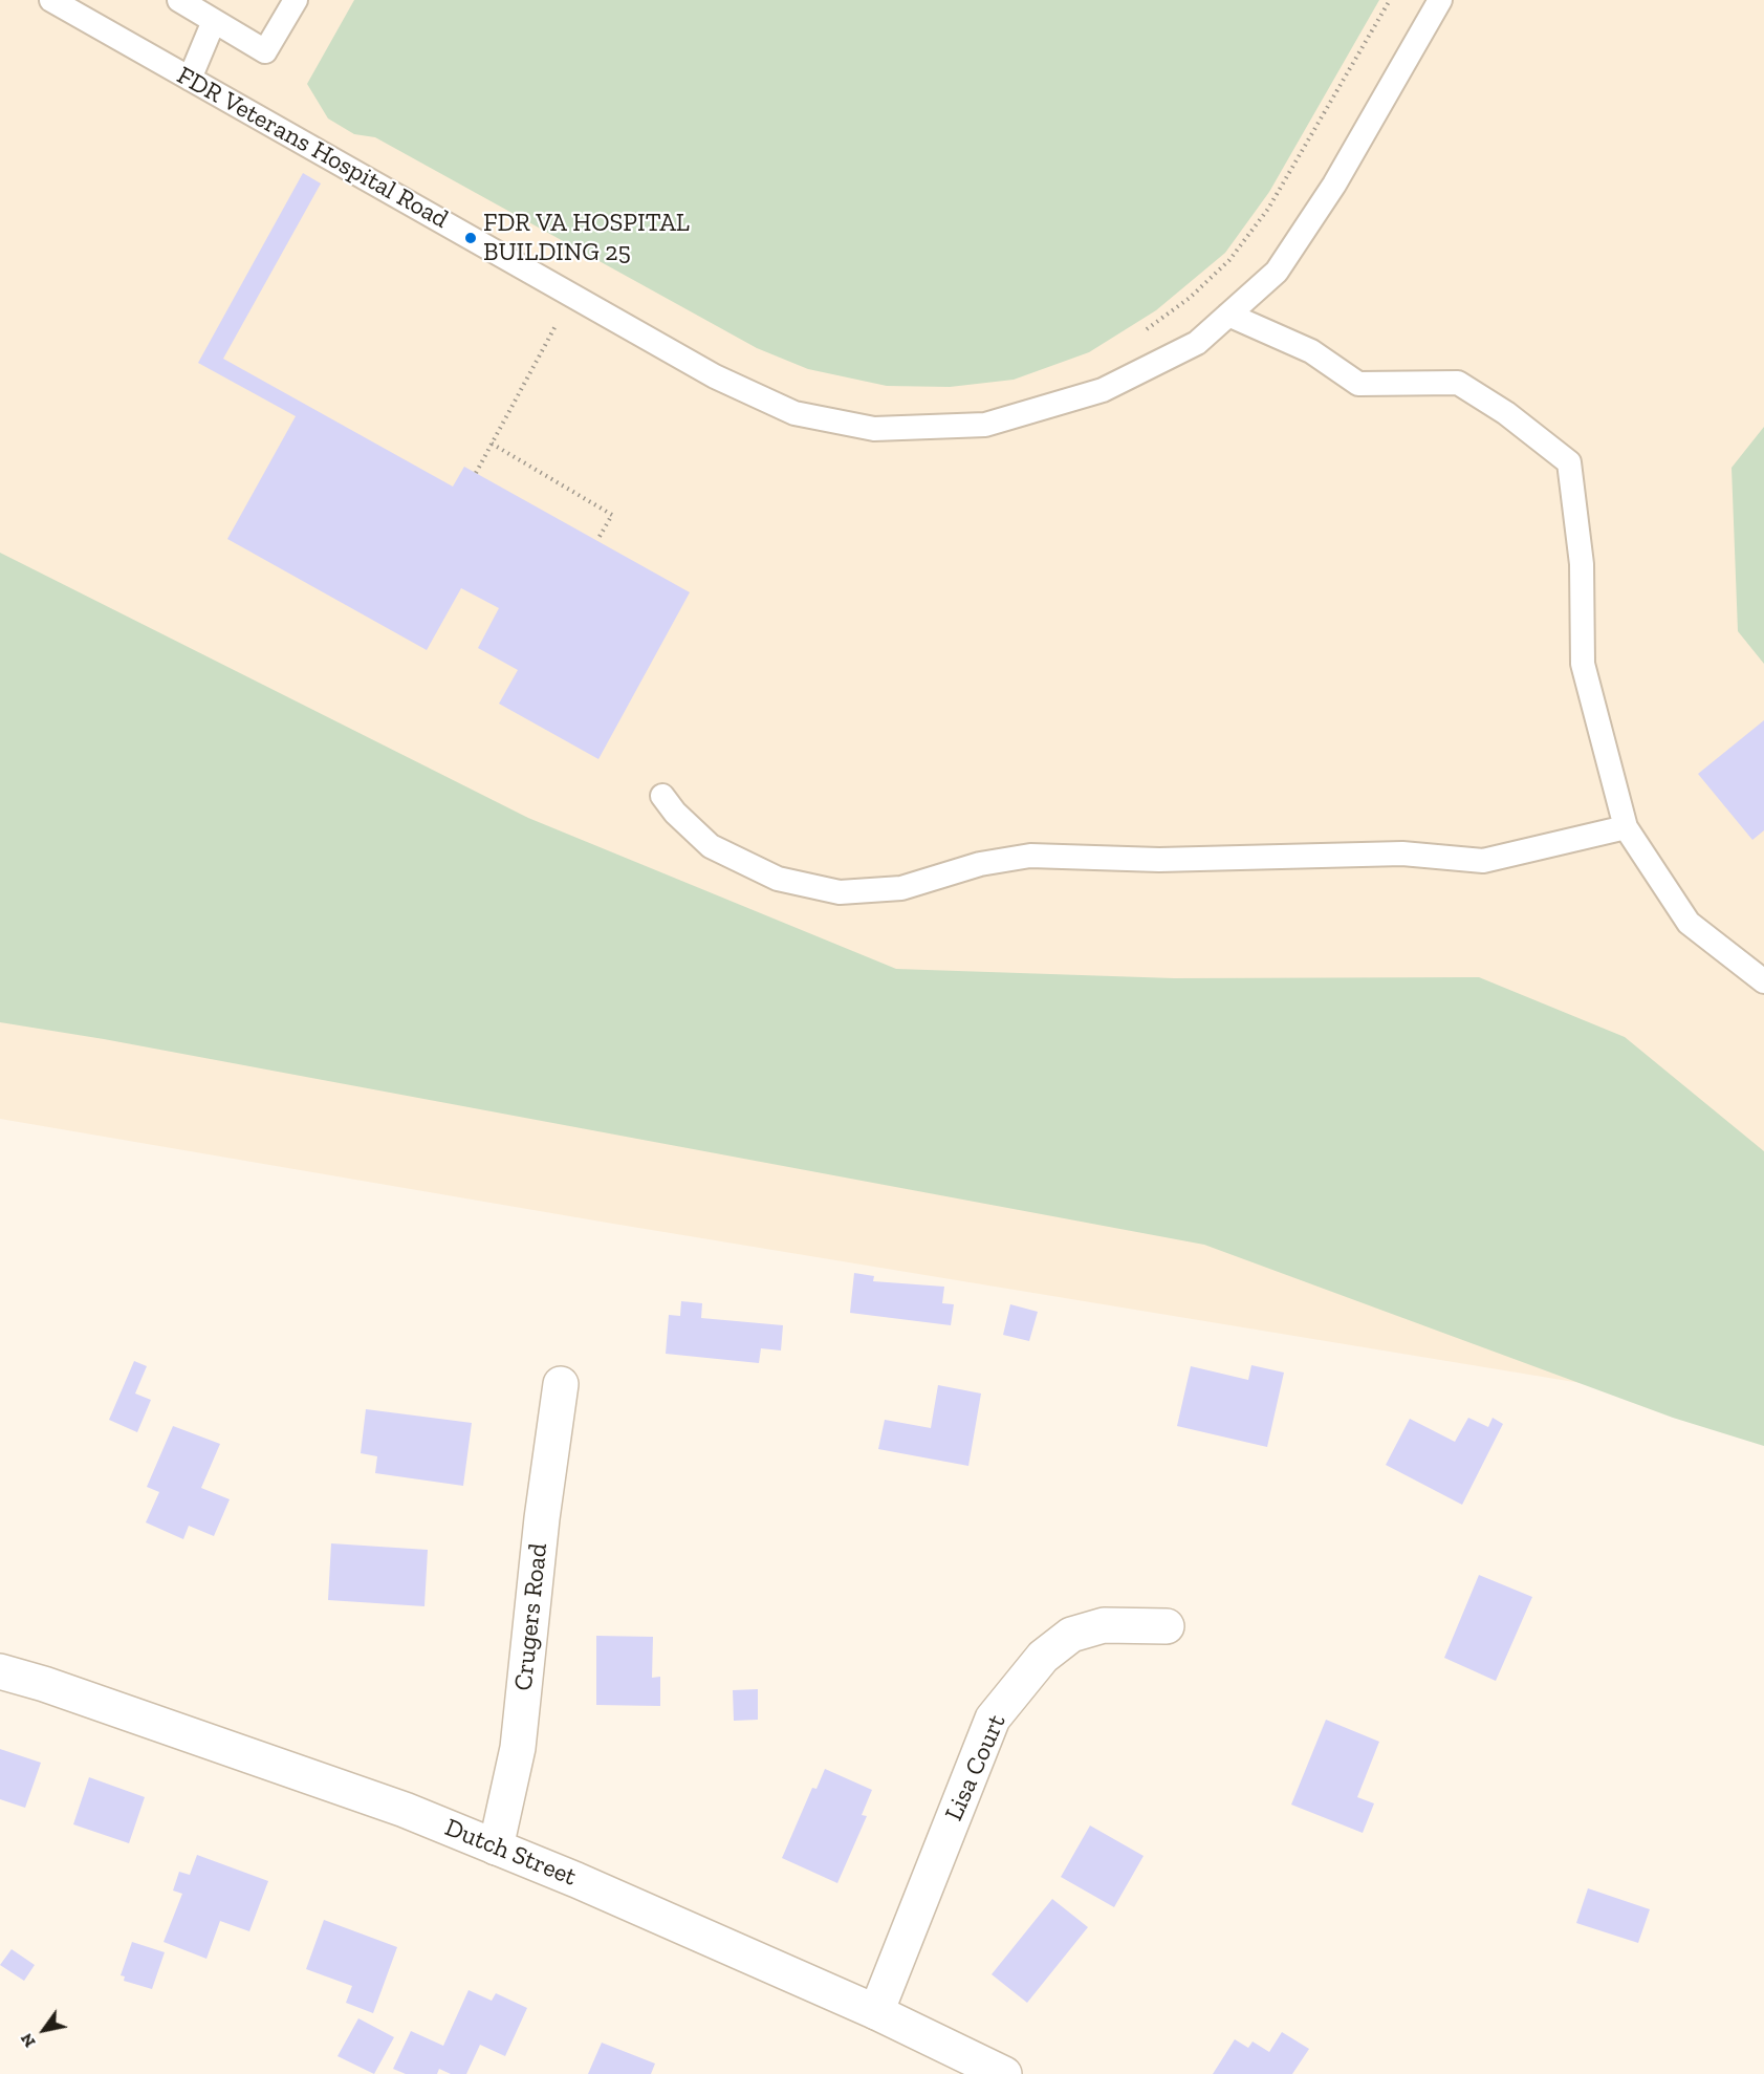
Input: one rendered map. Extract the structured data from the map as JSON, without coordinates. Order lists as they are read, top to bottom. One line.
{"streets":{"street":["Crugers Road","Lisa Court","Dutch Street"],"lane":["FDR Veterans Hospital Road"]},"crossings":[["Crugers Road","Dutch Street"],["Lisa Court","Dutch Street"]],"places":["FDR VA HOSPITAL BUILDING 25"],"north":"bottom left"}
